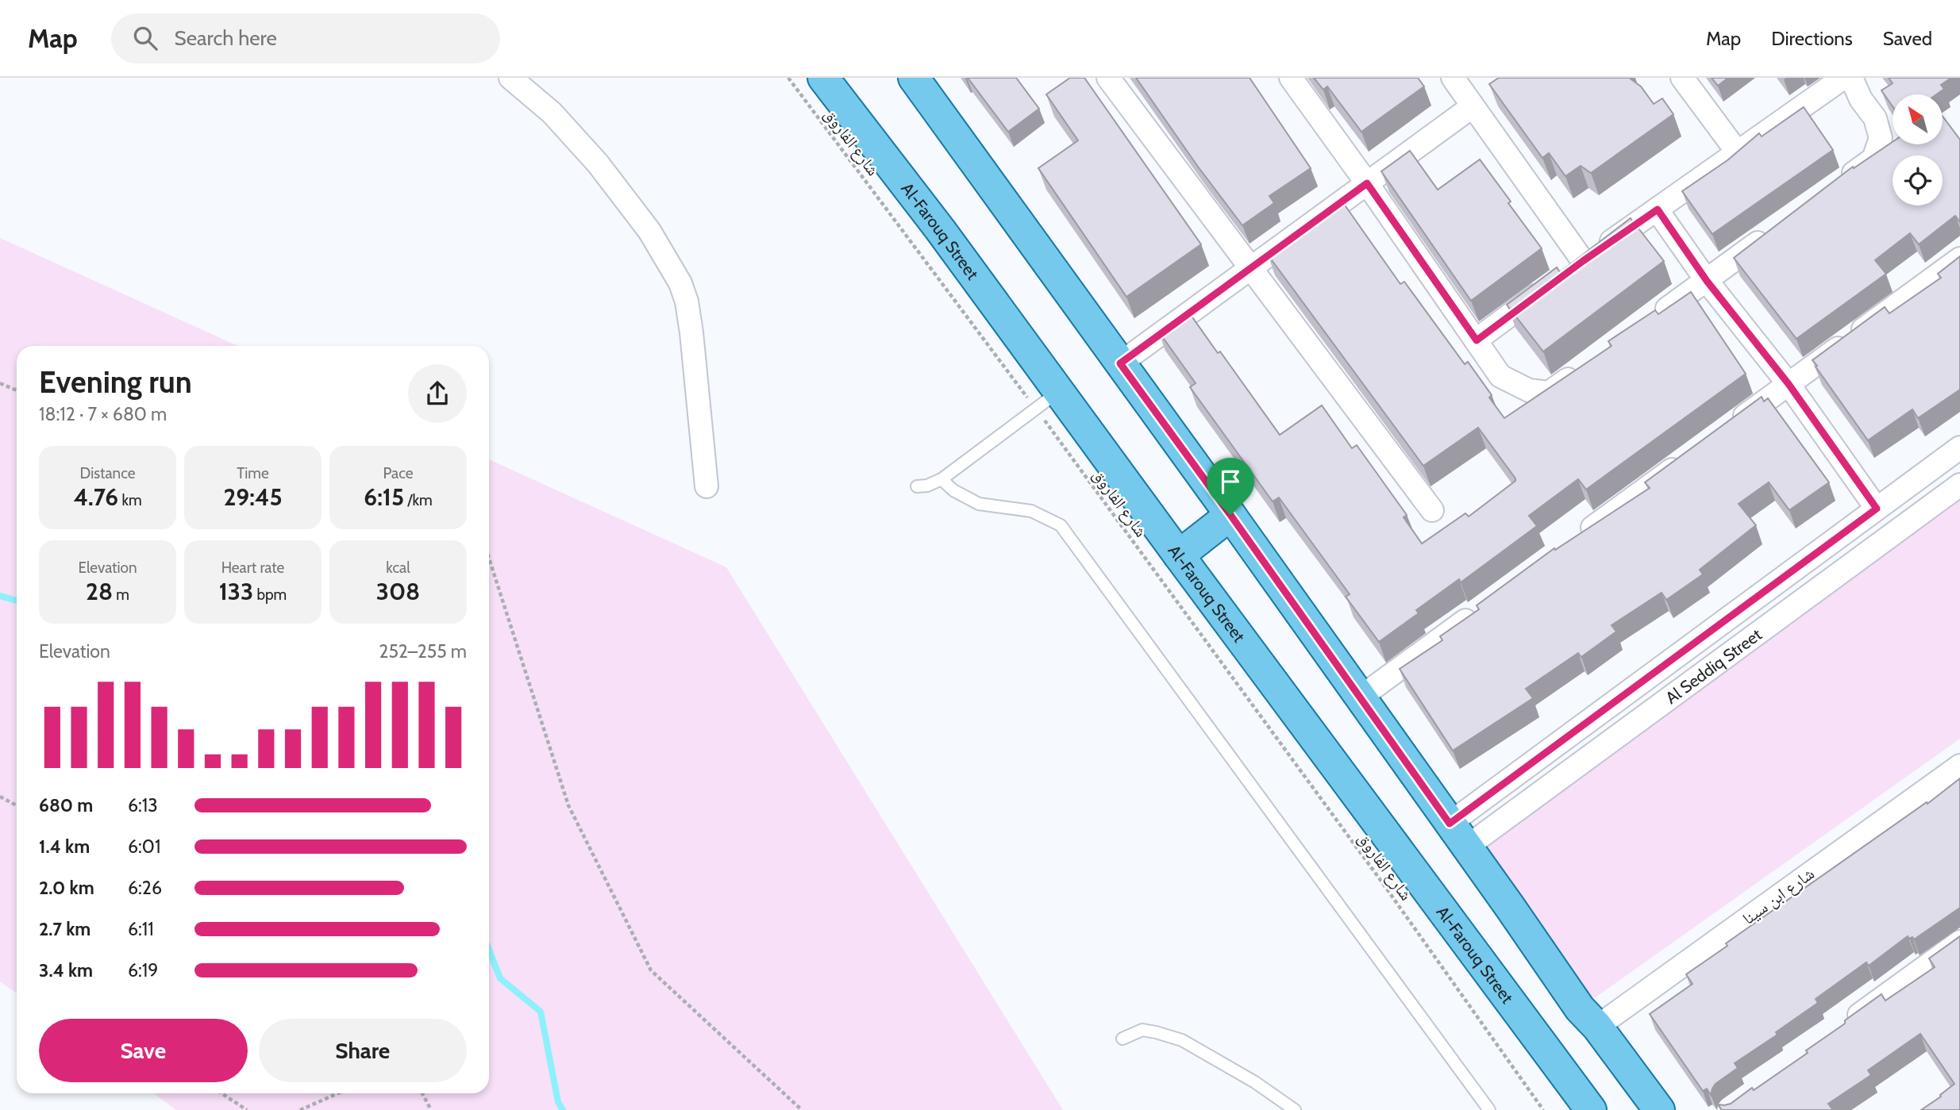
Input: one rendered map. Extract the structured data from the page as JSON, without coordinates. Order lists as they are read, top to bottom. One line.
{"streets":{"main road":["Al-Farouq Street"],"street":["Al Seddiq Street","شارع ابن سينا"],"path":["شارع الفاروق"]},"crossings":[["شارع الفاروق","Al-Farouq Street"]],"north":"top left","page":{"header":"Map","search":"Search here","nav":["Map","Directions","Saved"],"heading":["Evening run","18:12 · 7 × 680 m"],"stats":[["Distance","4.76 km"],["Time","29:45"],["Pace","6:15 /km"],["Elevation","28 m"],["Heart rate","133 bpm"],["kcal","308"]],"chart":["Elevation","252–255 m"],"list":[{"name":"680 m","note":"6:13"},{"name":"1.4 km","note":"6:01"},{"name":"2.0 km","note":"6:26"},{"name":"2.7 km","note":"6:11"},{"name":"3.4 km","note":"6:19"}],"buttons":["Save","Share"]}}
